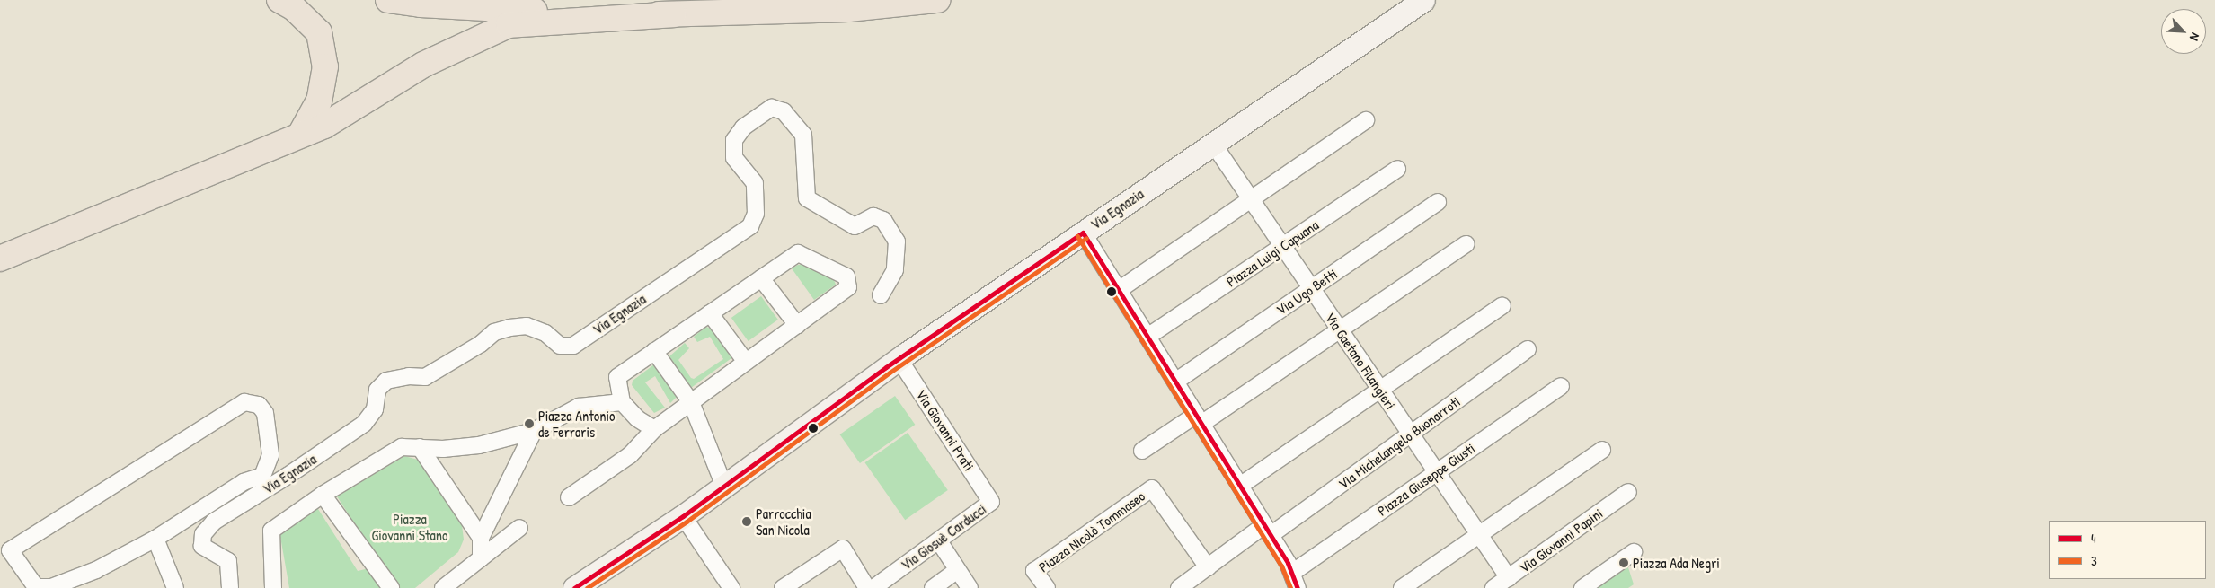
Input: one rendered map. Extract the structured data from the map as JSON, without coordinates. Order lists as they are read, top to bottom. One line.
{"streets":{"street":["Via Egnazia","Piazza Luigi Capuana","Via Ugo Betti","Via Gaetano Filangieri","Via Giovanni Prati","Via Michelangelo Buonarroti","Piazza Giuseppe Giusti","Piazza Nicolò Tommaseo","Via Giosuè Carducci","Via Giovanni Papini"]},"crossings":[["Via Egnazia","Via Gaetano Filangieri"],["Via Egnazia","Via Giovanni Prati"],["Piazza Luigi Capuana","Via Gaetano Filangieri"],["Via Ugo Betti","Via Gaetano Filangieri"],["Via Gaetano Filangieri","Via Michelangelo Buonarroti"],["Via Gaetano Filangieri","Piazza Giuseppe Giusti"],["Via Gaetano Filangieri","Via Giovanni Papini"],["Via Giovanni Prati","Via Giosuè Carducci"]],"parks":["Piazza Giovanni Stano"],"places":["Piazza Antonio de Ferraris","Parrocchia San Nicola","Piazza Ada Negri"],"lines":["transit line 4","transit line 3"],"legend":["4","3"],"north":"bottom right"}
